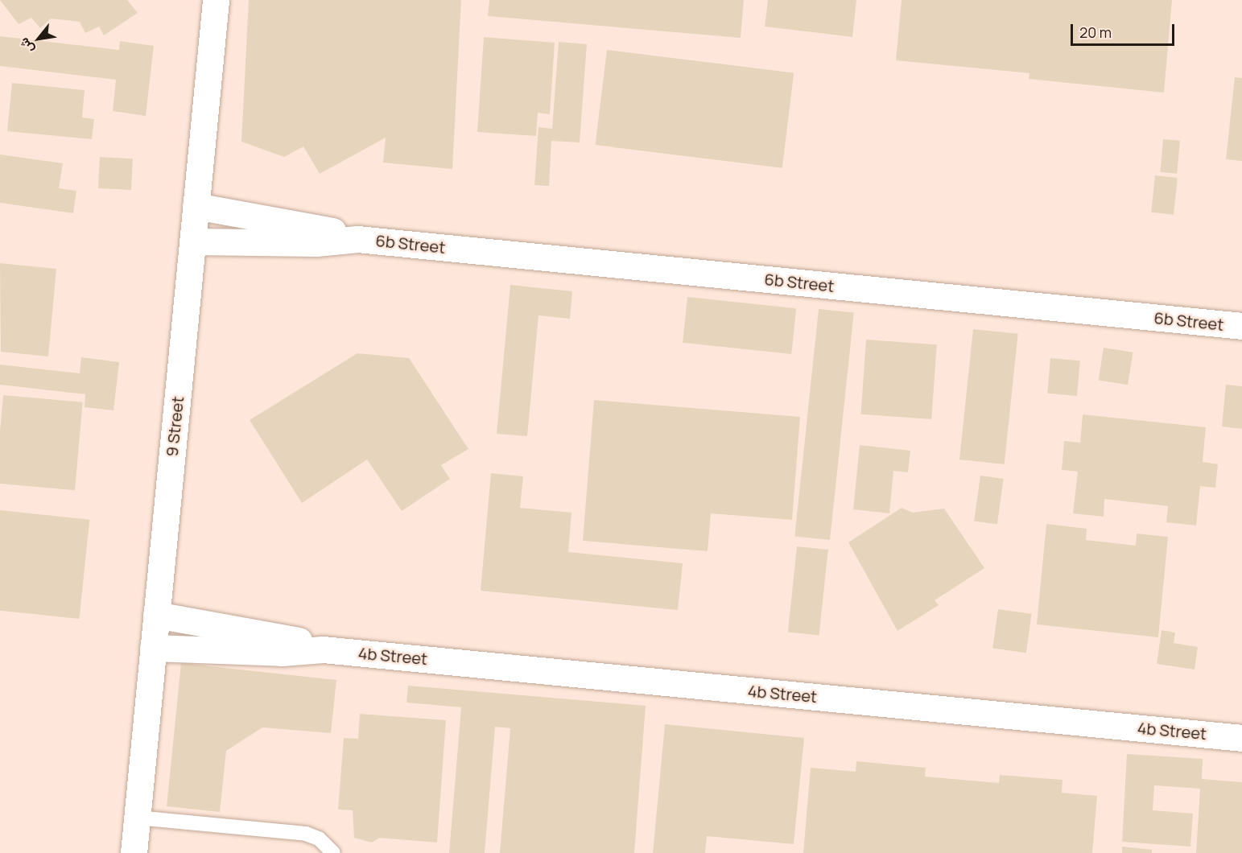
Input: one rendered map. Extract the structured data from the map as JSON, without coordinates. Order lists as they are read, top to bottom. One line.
{"streets":{"street":["6b Street","9 Street","4b Street"]},"crossings":[["6b Street","9 Street"],["9 Street","4b Street"]],"scale_bar":"20 m","north":"bottom left"}
